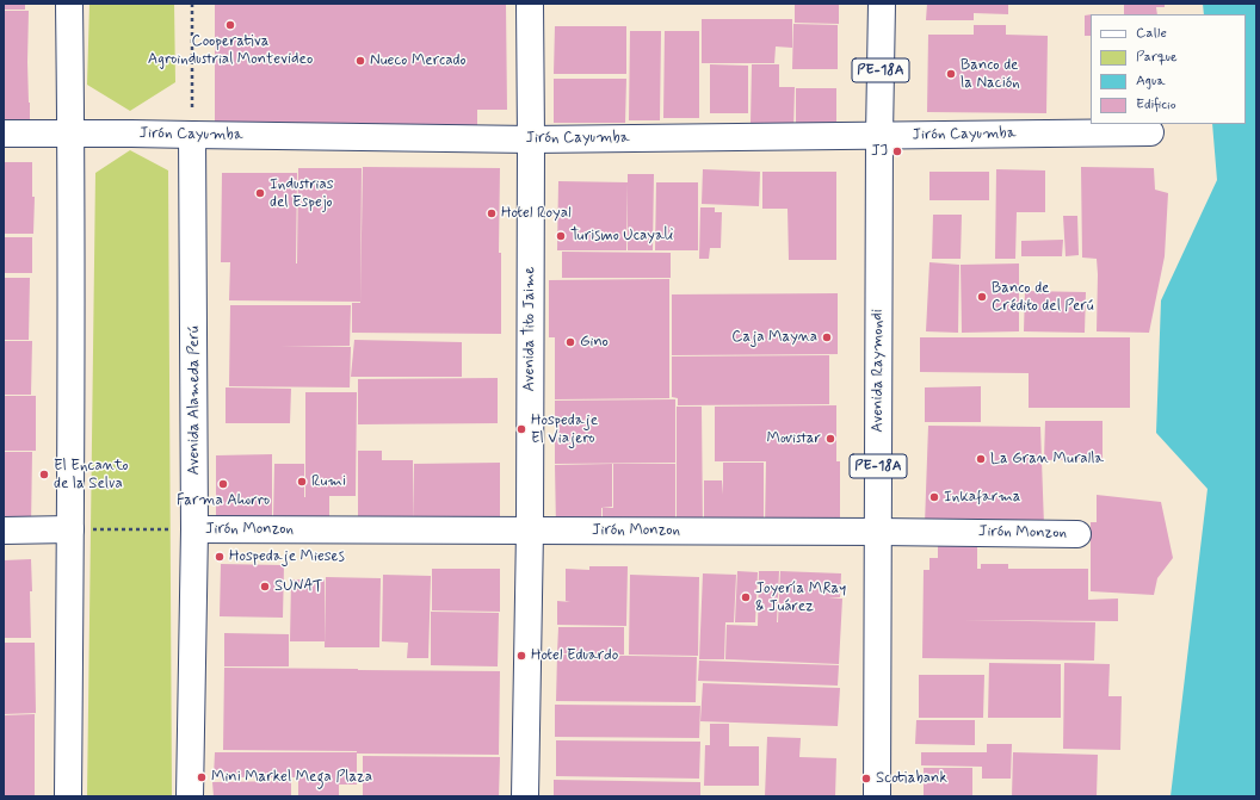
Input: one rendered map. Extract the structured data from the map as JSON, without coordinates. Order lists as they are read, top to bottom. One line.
{"streets":{"main road":["PE-18A","Jirón Cayumba","Avenida Tito Jaime","Avenida Raymondi","Avenida Alameda Perú","Jirón Monzon"]},"crossings":[["Jirón Cayumba","Avenida Tito Jaime"],["Jirón Cayumba","Avenida Raymondi"],["Jirón Cayumba","Avenida Alameda Perú"],["Avenida Tito Jaime","Jirón Monzon"],["Avenida Raymondi","Jirón Monzon"],["Avenida Alameda Perú","Jirón Monzon"]],"places":["Cooperativa Agroindustrial Montevideo","Nueco Mercado","Banco de la Nación","JJ","Industrias del Espejo","Hotel Royal","Turismo Ucayali","Banco de Crédito del Perú","Caja Mayna","Gino","Hospedaje El Viajero","Movistar","La Gran Muralla","El Encanto de la Selva","Rumi","Farma Ahorro","Inkafarma","Hospedaje Mieses","SUNAT","Joyería MRay & Juárez","Hotel Eduardo","Mini Markel Mega Plaza","Scotiabank"],"legend":["Calle","Parque","Agua","Edificio"]}
